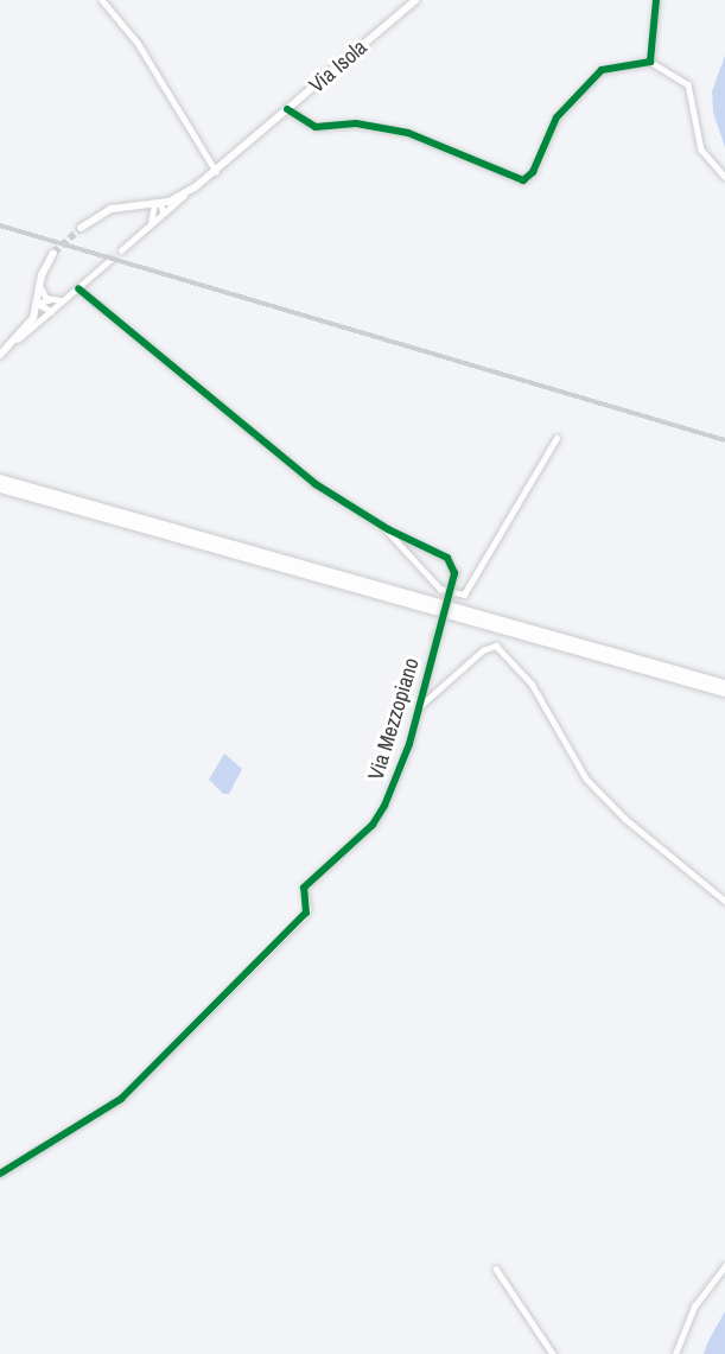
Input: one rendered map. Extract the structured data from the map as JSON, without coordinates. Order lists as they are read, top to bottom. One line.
{"streets":{"street":["Via Isola","Via Mezzopiano"]}}
